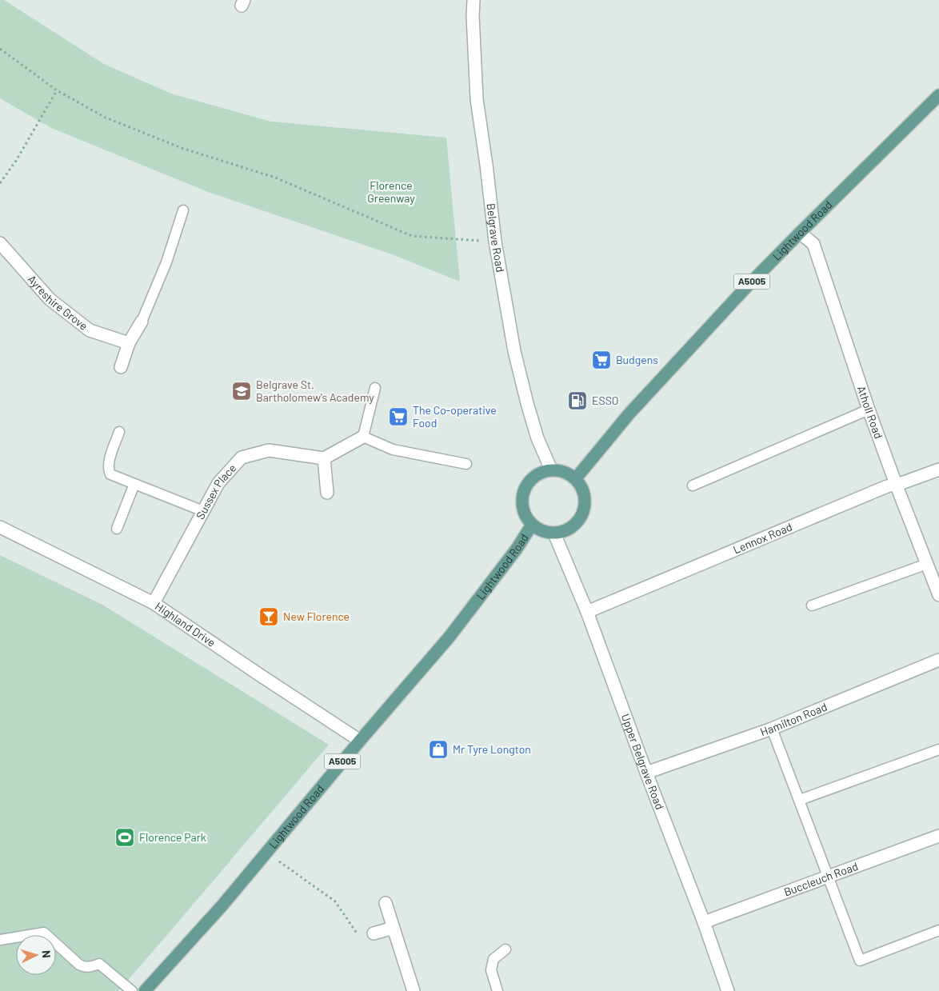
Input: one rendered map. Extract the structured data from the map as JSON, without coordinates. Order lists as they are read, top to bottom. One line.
{"streets":{"main road":["Lightwood Road","A5005"],"street":["Belgrave Road","Ayreshire Grove","Atholl Road","Sussex Place","Lennox Road","Highland Drive","Hamilton Road","Upper Belgrave Road","Buccleuch Road"]},"crossings":[["Lightwood Road","Belgrave Road"],["Lightwood Road","Atholl Road"],["Lightwood Road","Highland Drive"],["Lightwood Road","Upper Belgrave Road"],["Belgrave Road","Upper Belgrave Road"],["Atholl Road","Lennox Road"],["Sussex Place","Highland Drive"],["Lennox Road","Upper Belgrave Road"],["Hamilton Road","Upper Belgrave Road"],["Upper Belgrave Road","Buccleuch Road"]],"parks":["Florence Greenway"],"places":{"supermarket":["Budgens","The Co-operative Food"],"school or university":["Belgrave St. Bartholomew's Academy"],"fuel station":["ESSO"],"bar":["New Florence"],"shop":["Mr Tyre Longton"],"sports":["Florence Park"]},"north":"right"}
